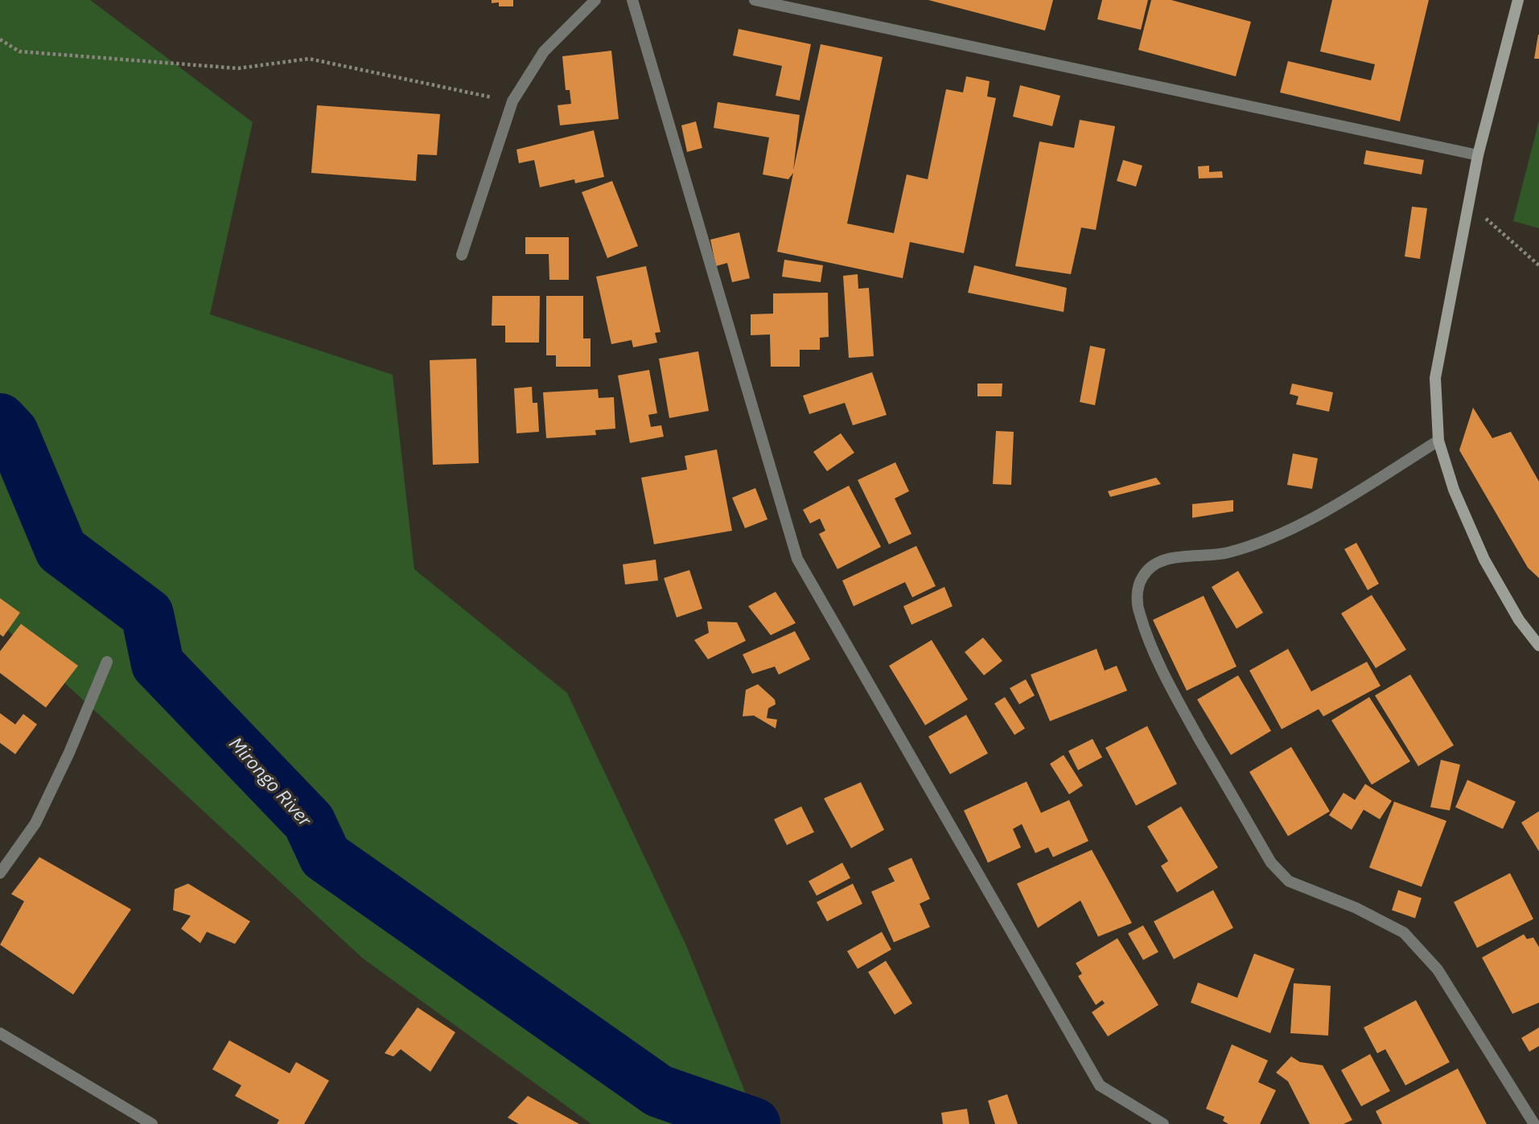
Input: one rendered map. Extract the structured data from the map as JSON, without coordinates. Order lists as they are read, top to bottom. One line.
{"water":["Mirongo River"]}
